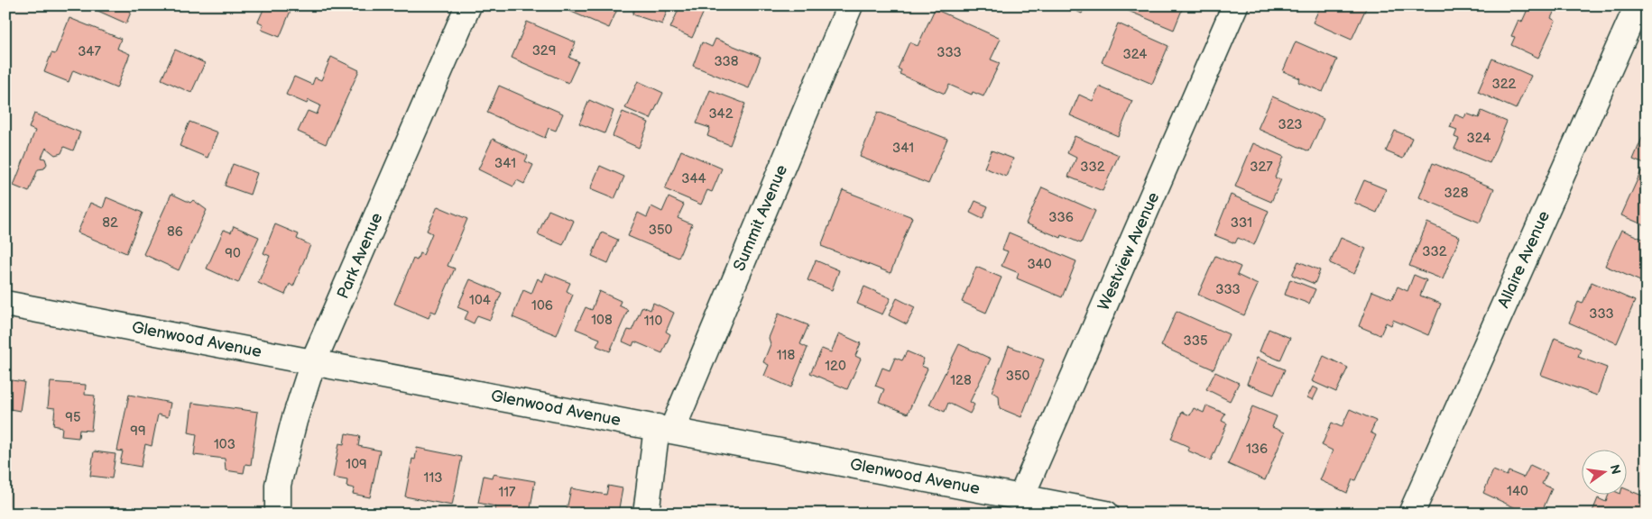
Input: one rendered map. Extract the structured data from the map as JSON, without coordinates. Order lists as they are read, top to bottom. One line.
{"streets":{"street":["Summit Avenue","Westview Avenue","Park Avenue","Allaire Avenue","Glenwood Avenue"]},"crossings":[["Summit Avenue","Glenwood Avenue"],["Westview Avenue","Glenwood Avenue"],["Park Avenue","Glenwood Avenue"]],"house_numbers":["329","347","333","324","338","322","342","323","324","341","341","332","327","344","328","336","82","331","350","86","332","90","340","333","104","106","333","108","110","335","118","120","350","128","95","99","103","136","109","113","140","117"],"north":"right"}
